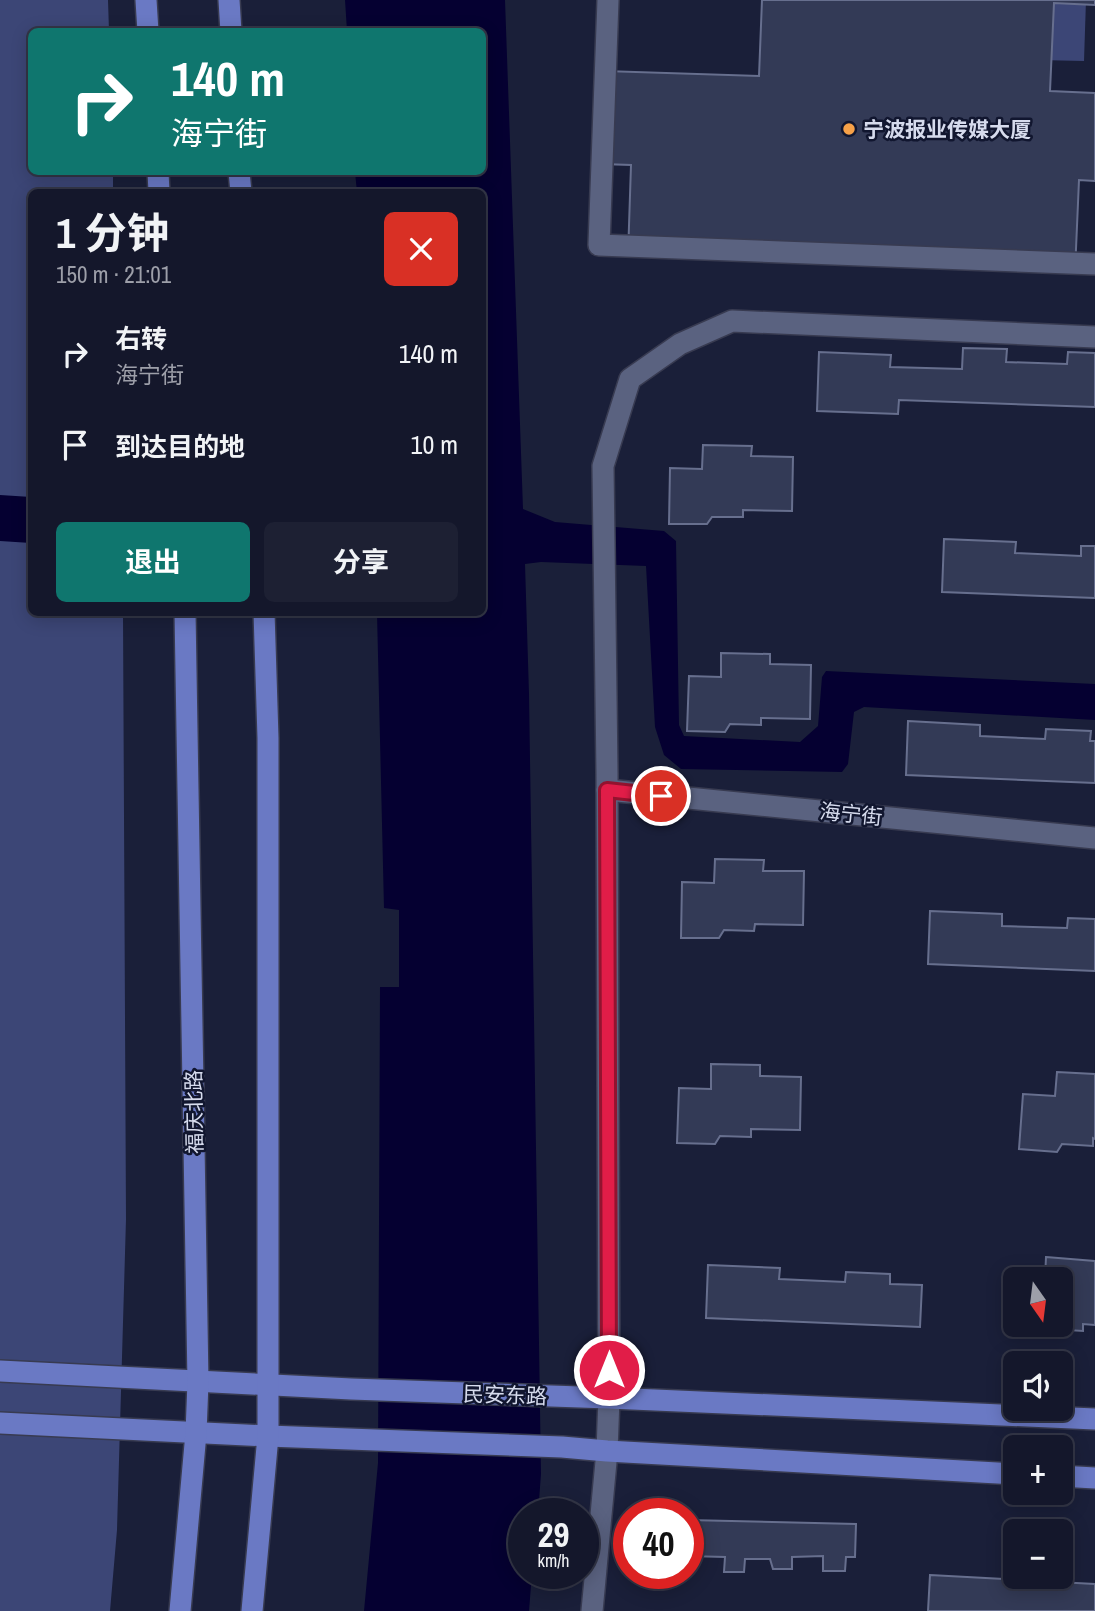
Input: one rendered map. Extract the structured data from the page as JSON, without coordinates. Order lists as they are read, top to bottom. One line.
{"streets":{"main road":["福庆北路","民安东路"],"street":["海宁街"]},"crossings":[["福庆北路","民安东路"]],"places":["宁波报业传媒大厦"],"north":"bottom","page":{"turn":["140 m","海宁街"],"heading":["1 分钟","150 m · 21:01"],"list":[{"name":"右转","note":"海宁街","value":"140 m"},{"name":"到达目的地","value":"10 m"}],"buttons":["退出","分享"],"map_buttons":["+","−"],"speed":"29 km/h","limit":"40"}}
